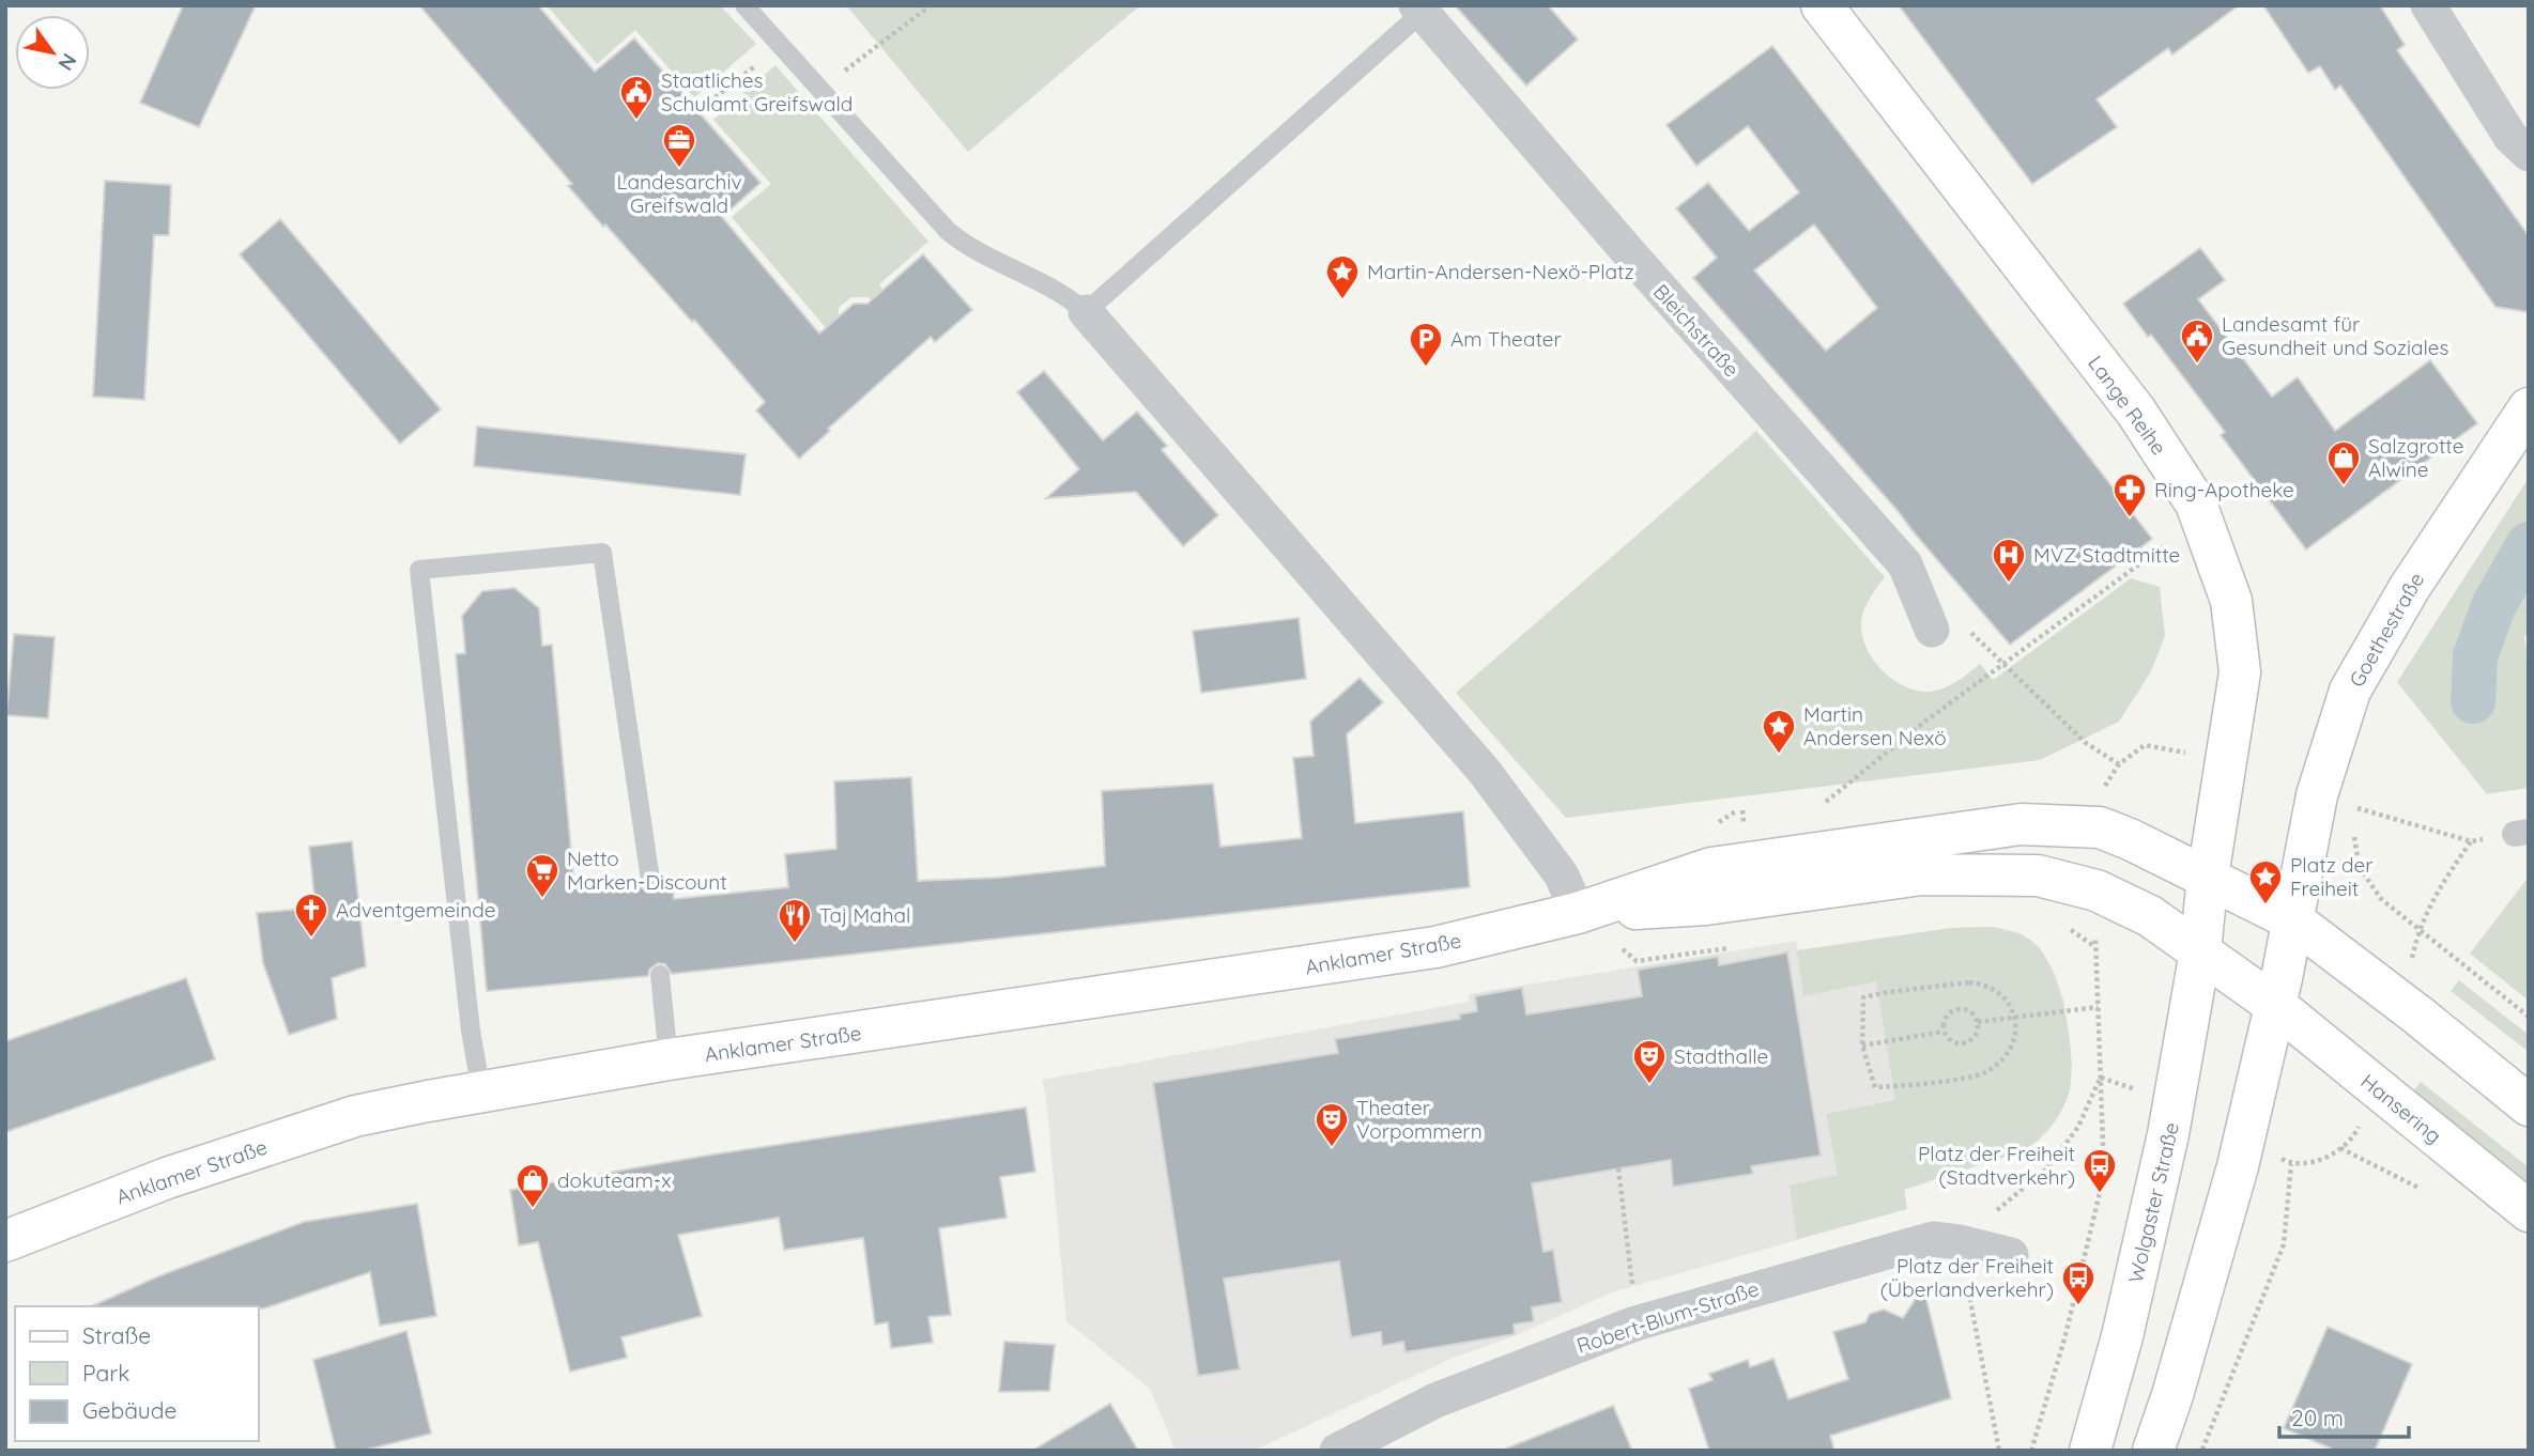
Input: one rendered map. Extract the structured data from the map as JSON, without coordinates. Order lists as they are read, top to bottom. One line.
{"streets":{"main road":["Lange Reihe","Goethestraße","Anklamer Straße","Hansering","Wolgaster Straße"],"street":["Bleichstraße","Robert-Blum-Straße"]},"crossings":[["Lange Reihe","Anklamer Straße"],["Lange Reihe","Hansering"],["Lange Reihe","Wolgaster Straße"],["Goethestraße","Anklamer Straße"],["Goethestraße","Hansering"],["Anklamer Straße","Hansering"],["Anklamer Straße","Wolgaster Straße"],["Hansering","Wolgaster Straße"]],"places":{"public building":["Staatliches Schulamt Greifswald","Landesamt für Gesundheit und Soziales"],"office":["Landesarchiv Greifswald"],"place":["Martin-Andersen-Nexö-Platz","Martin Andersen Nexö","Platz der Freiheit"],"parking":["Am Theater"],"shop":["Salzgrotte Alwine","dokuteam-x"],"pharmacy":["Ring-Apotheke"],"hospital":["MVZ Stadtmitte"],"supermarket":["Netto Marken-Discount"],"church":["Adventgemeinde"],"restaurant":["Taj Mahal"],"theatre":["Stadthalle","Theater Vorpommern"],"bus stop":["Platz der Freiheit (Stadtverkehr)","Platz der Freiheit (Überlandverkehr)"]},"legend":["Straße","Park","Gebäude"],"scale_bar":"20 m","north":"bottom right"}
